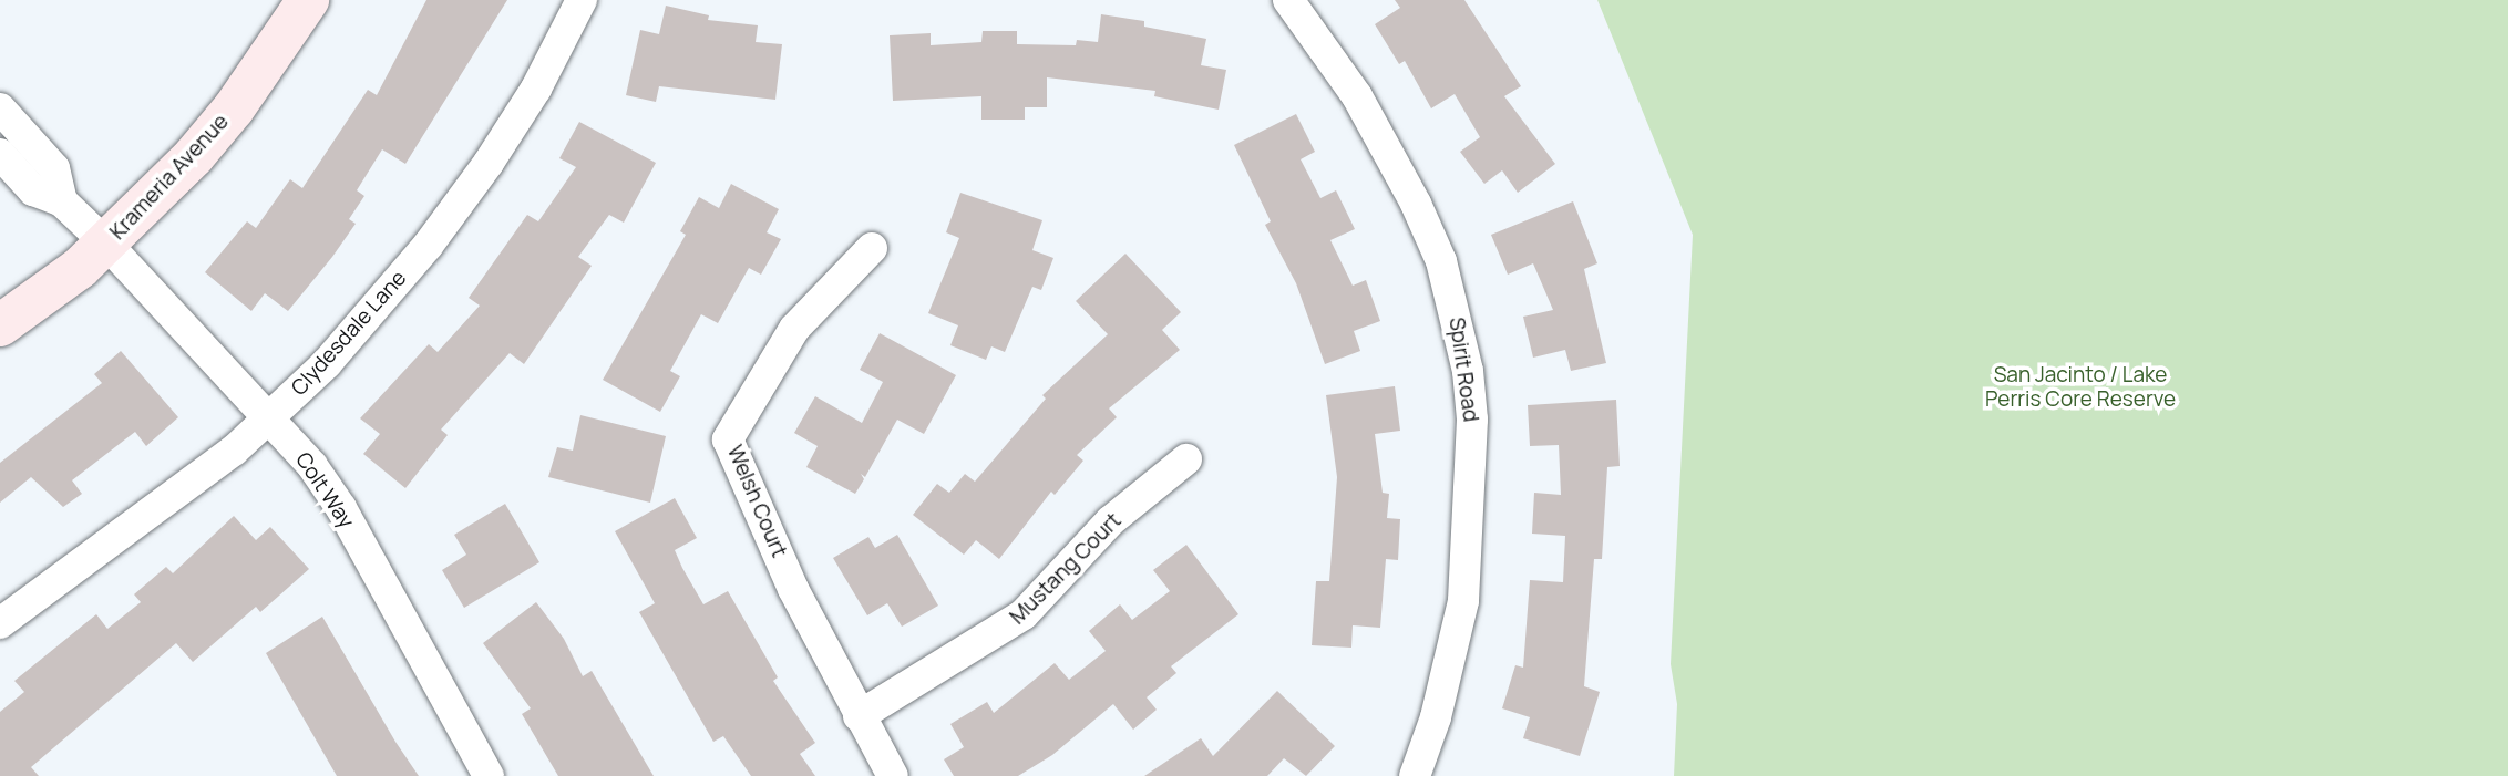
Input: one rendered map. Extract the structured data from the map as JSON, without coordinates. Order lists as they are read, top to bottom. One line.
{"streets":{"street":["Krameria Avenue","Clydesdale Lane","Spirit Road","Colt Way","Welsh Court","Mustang Court"]},"crossings":[["Krameria Avenue","Colt Way"],["Clydesdale Lane","Colt Way"],["Welsh Court","Mustang Court"]],"parks":["San Jacinto / Lake Perris Core Reserve"]}
